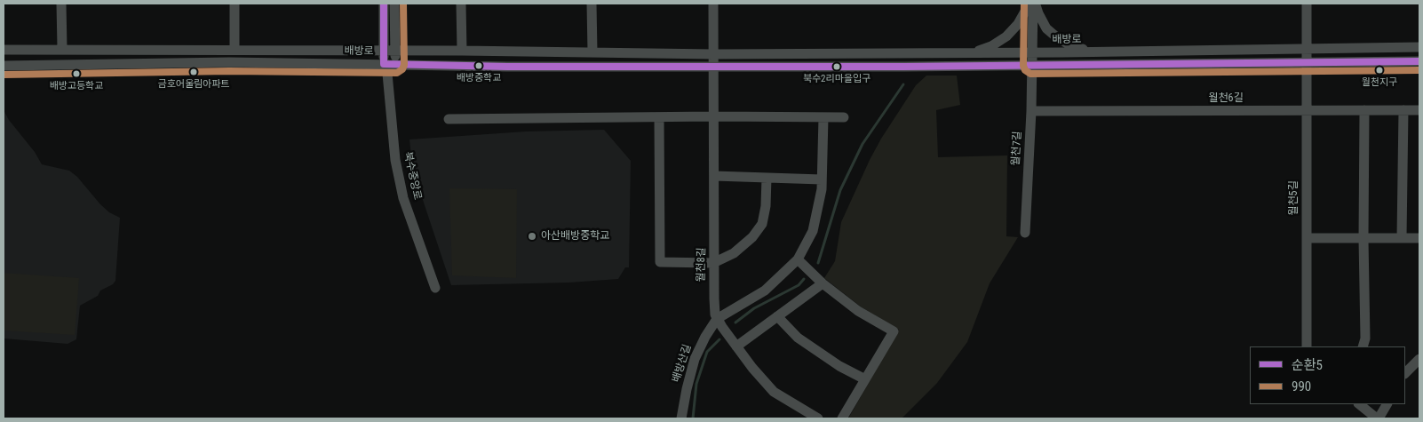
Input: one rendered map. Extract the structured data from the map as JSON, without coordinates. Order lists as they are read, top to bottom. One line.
{"streets":{"street":["배방로","월천6길","월천7길","북수중앙로","월천5길","월천8길","배방산길"]},"crossings":[["배방로","월천7길"],["배방로","북수중앙로"],["배방로","월천5길"],["배방로","월천8길"],["월천6길","월천7길"],["월천6길","월천5길"],["월천8길","배방산길"]],"places":["배방중학교","북수2리마을입구","월천지구","금호어울림아파트","배방고등학교","아산배방중학교"],"lines":["transit line 순환5","transit line 990"],"legend":["순환5","990"]}
